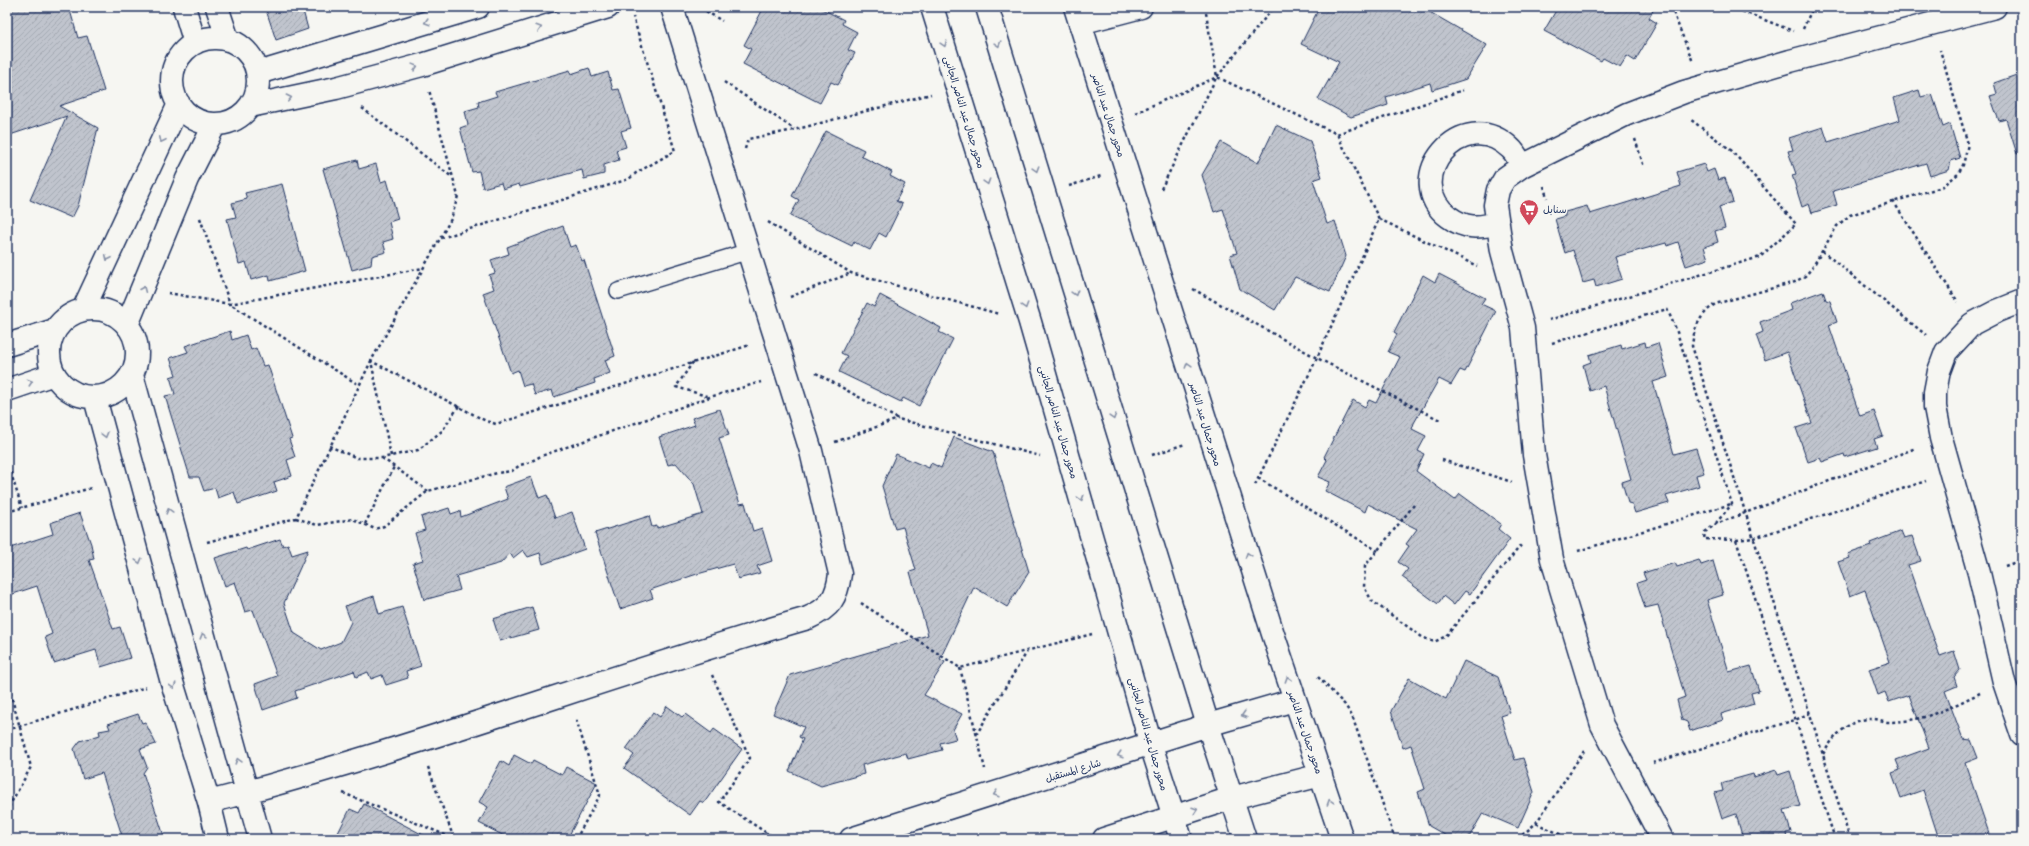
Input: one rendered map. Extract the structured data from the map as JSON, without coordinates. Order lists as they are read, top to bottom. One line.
{"streets":{"street":["محور جمال عبد الناصر الجانبى","محور جمال عبد الناصر","شارع المستقبل"]},"crossings":[["محور جمال عبد الناصر الجانبى","شارع المستقبل"],["محور جمال عبد الناصر","شارع المستقبل"]],"places":{"supermarket":["سنابل"]}}
